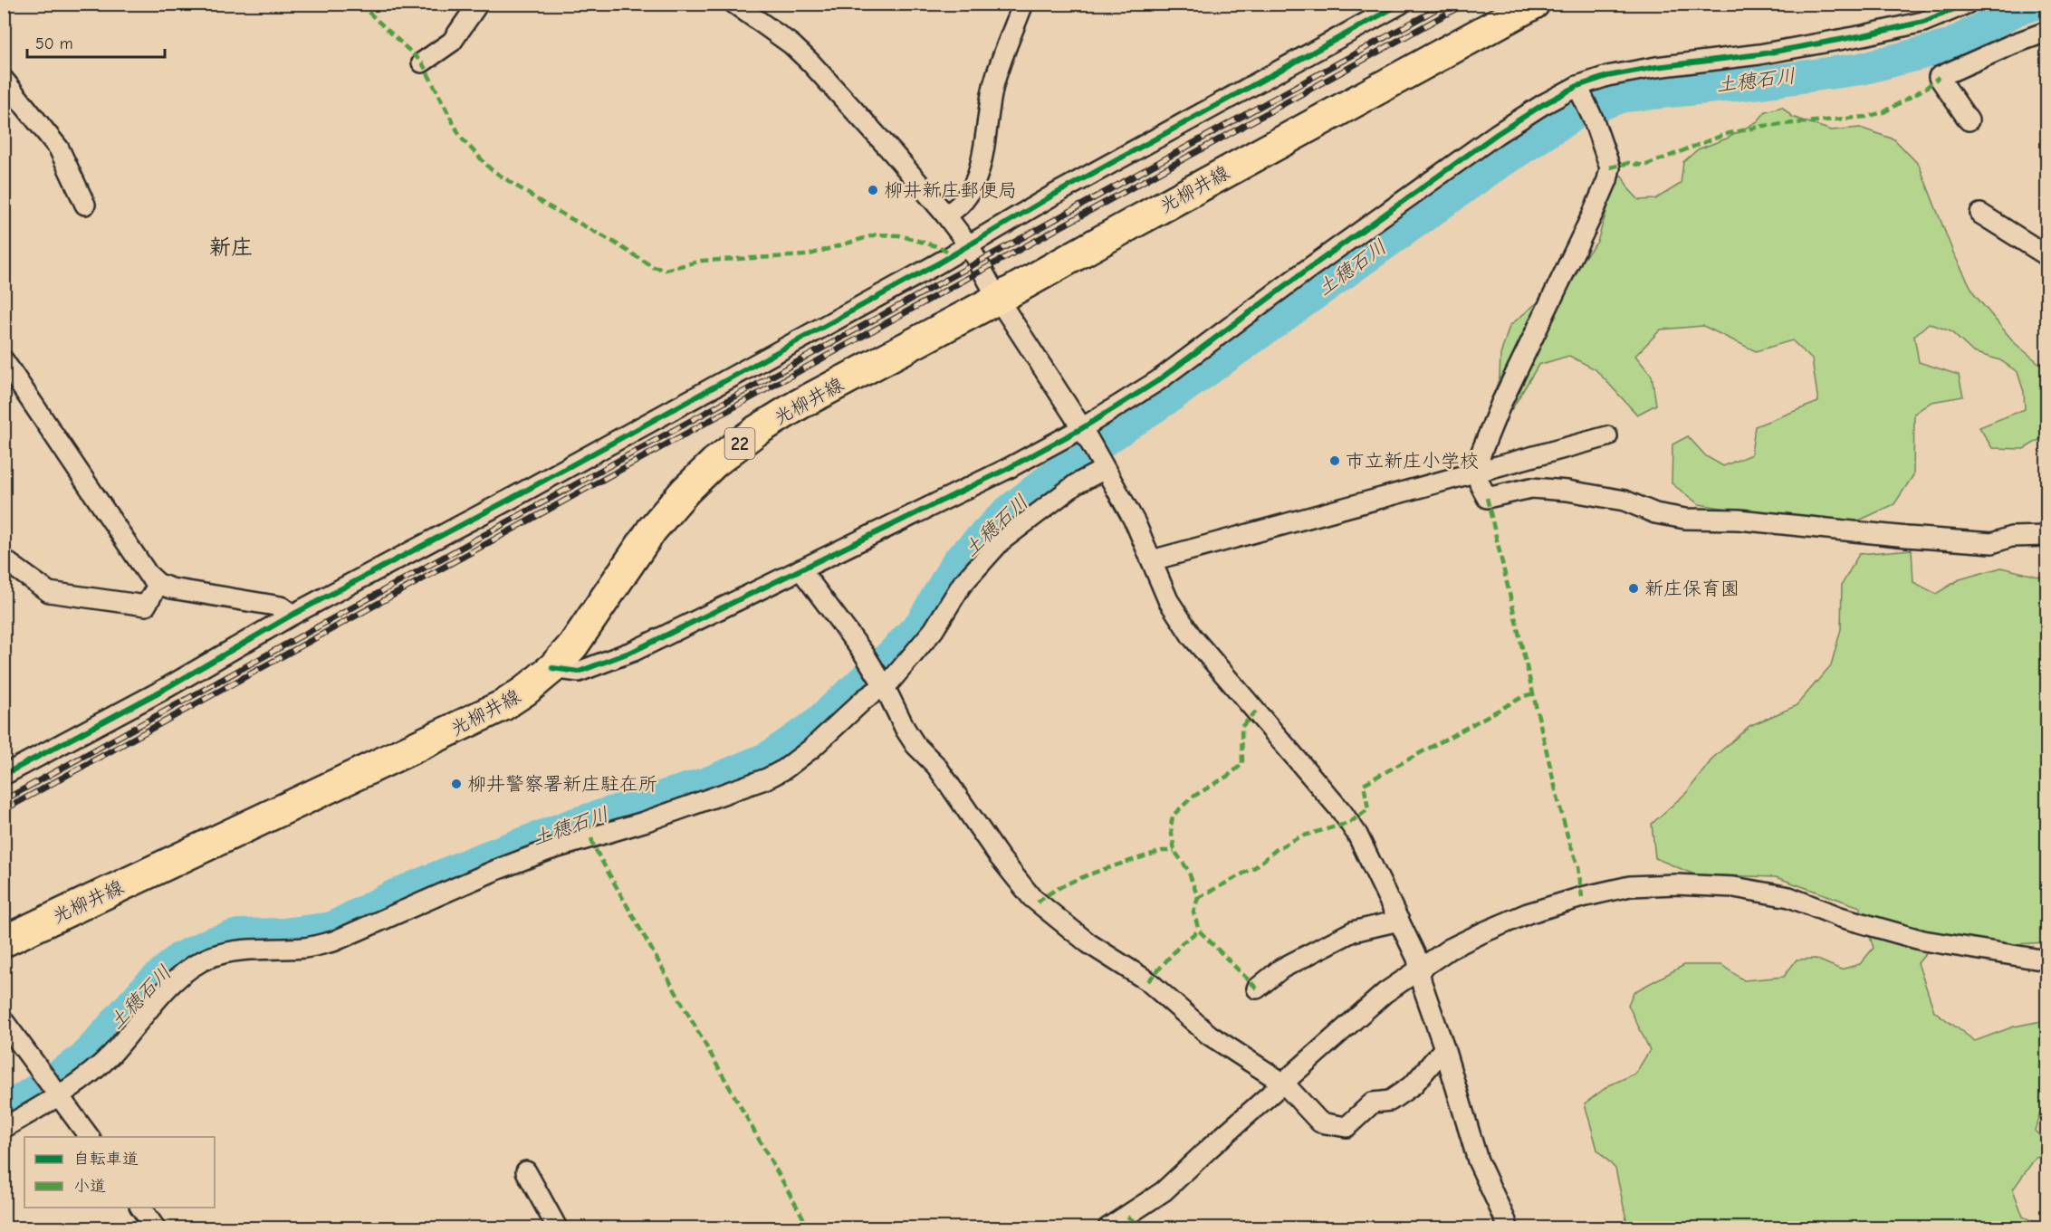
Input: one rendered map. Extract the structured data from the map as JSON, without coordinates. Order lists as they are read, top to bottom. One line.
{"streets":{"main road":["光柳井線","22"]},"districts":["新庄"],"water":["土穂石川"],"places":["柳井新庄郵便局","市立新庄小学校","新庄保育園","柳井警察署新庄駐在所"],"legend":["自転車道","小道"],"scale_bar":"50 m"}
